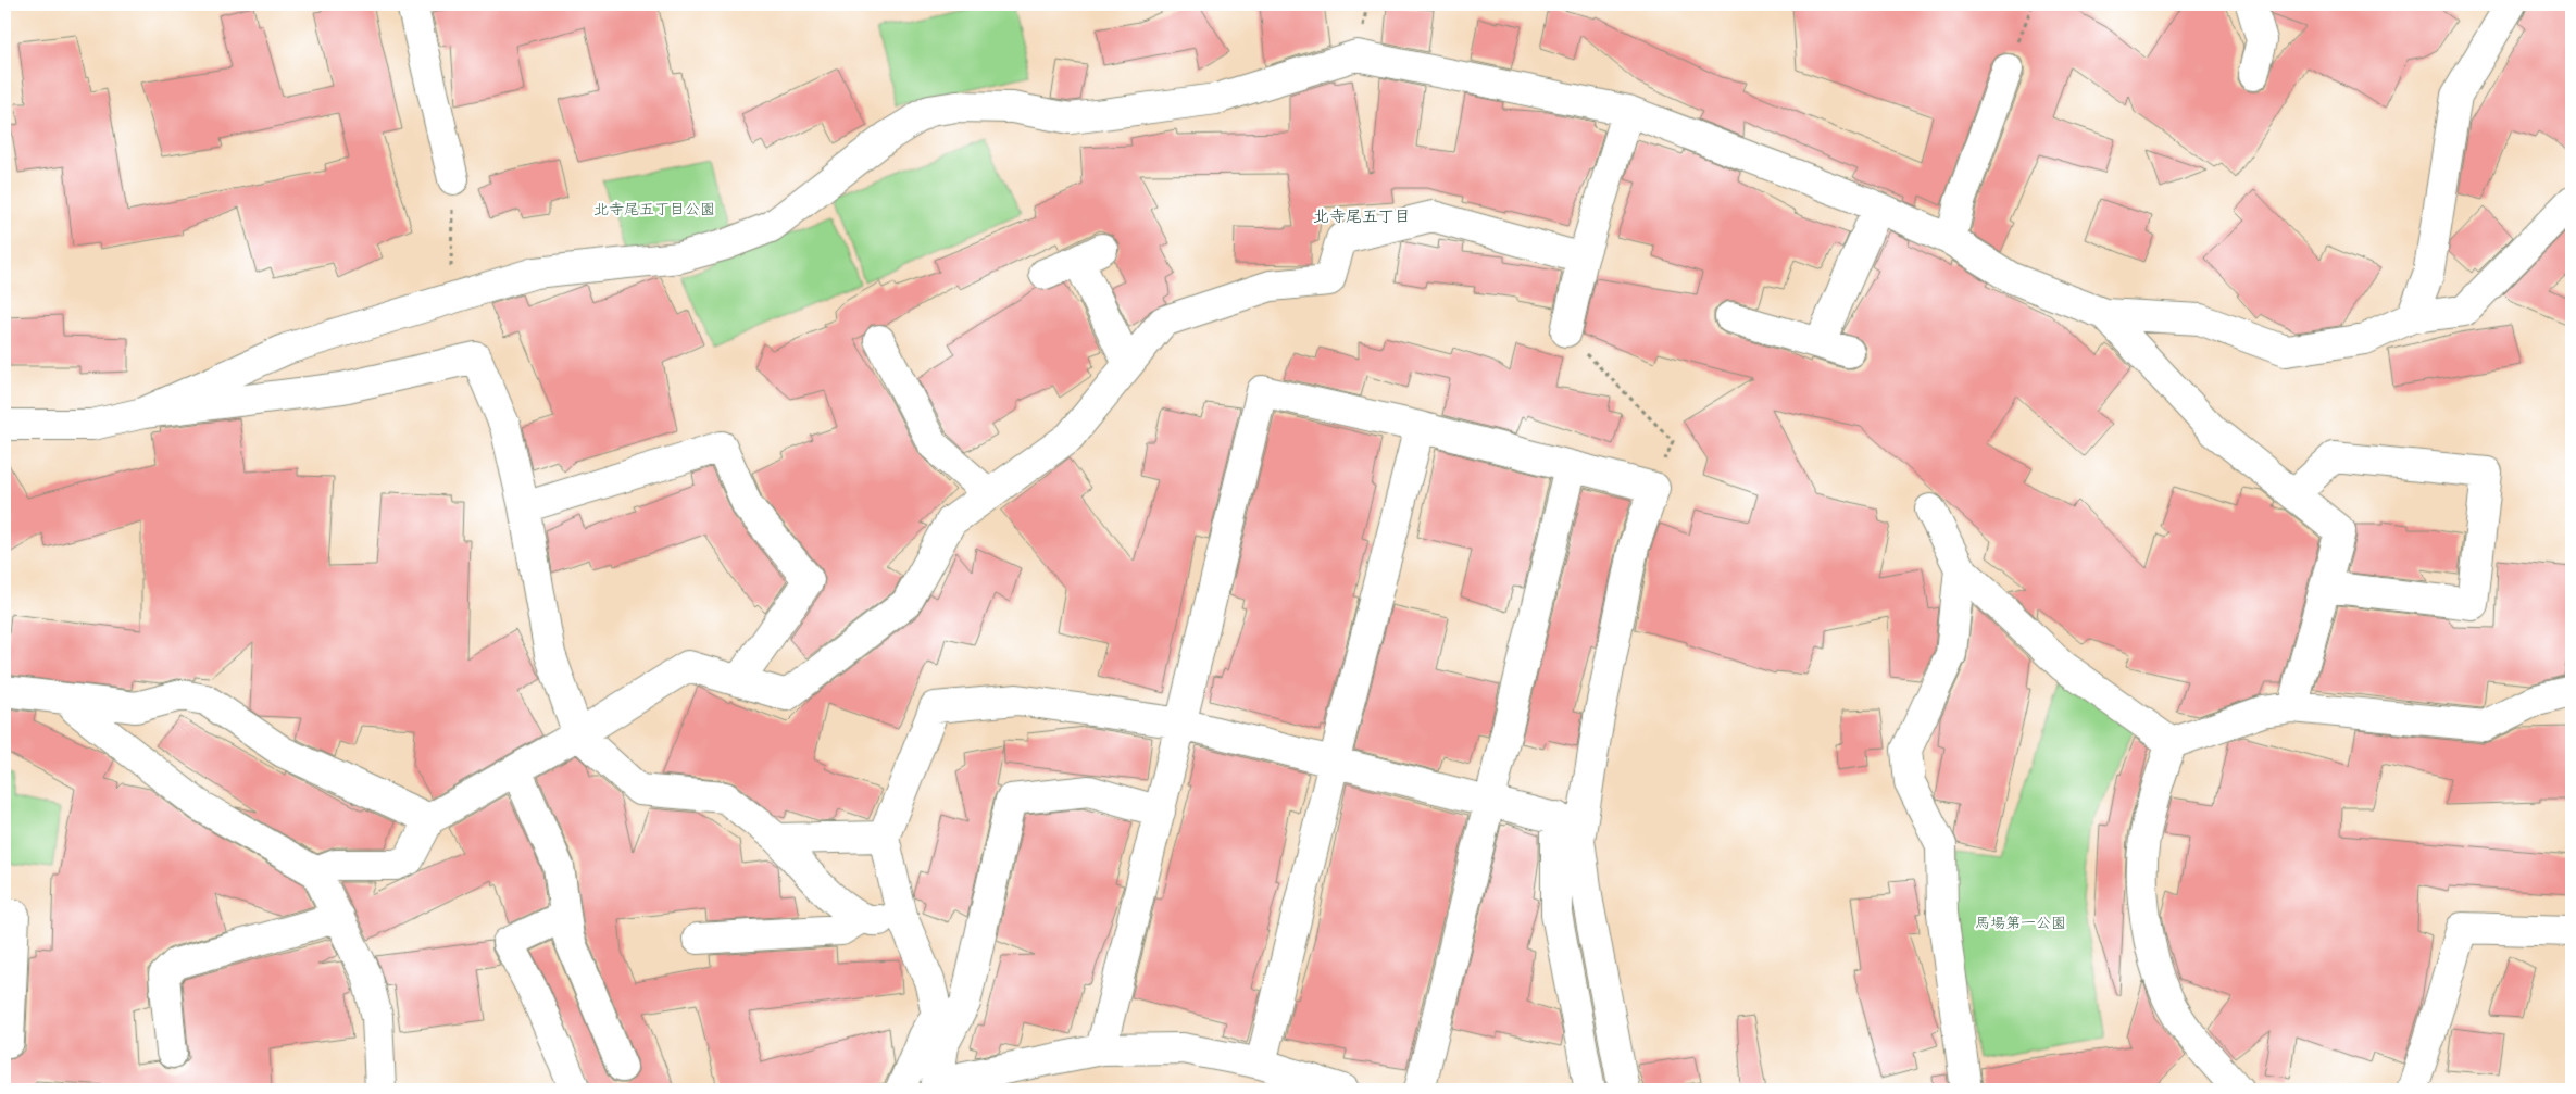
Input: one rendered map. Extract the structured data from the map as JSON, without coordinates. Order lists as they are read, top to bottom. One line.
{"districts":["北寺尾五丁目"],"parks":["北寺尾五丁目公園","馬場第一公園"]}
